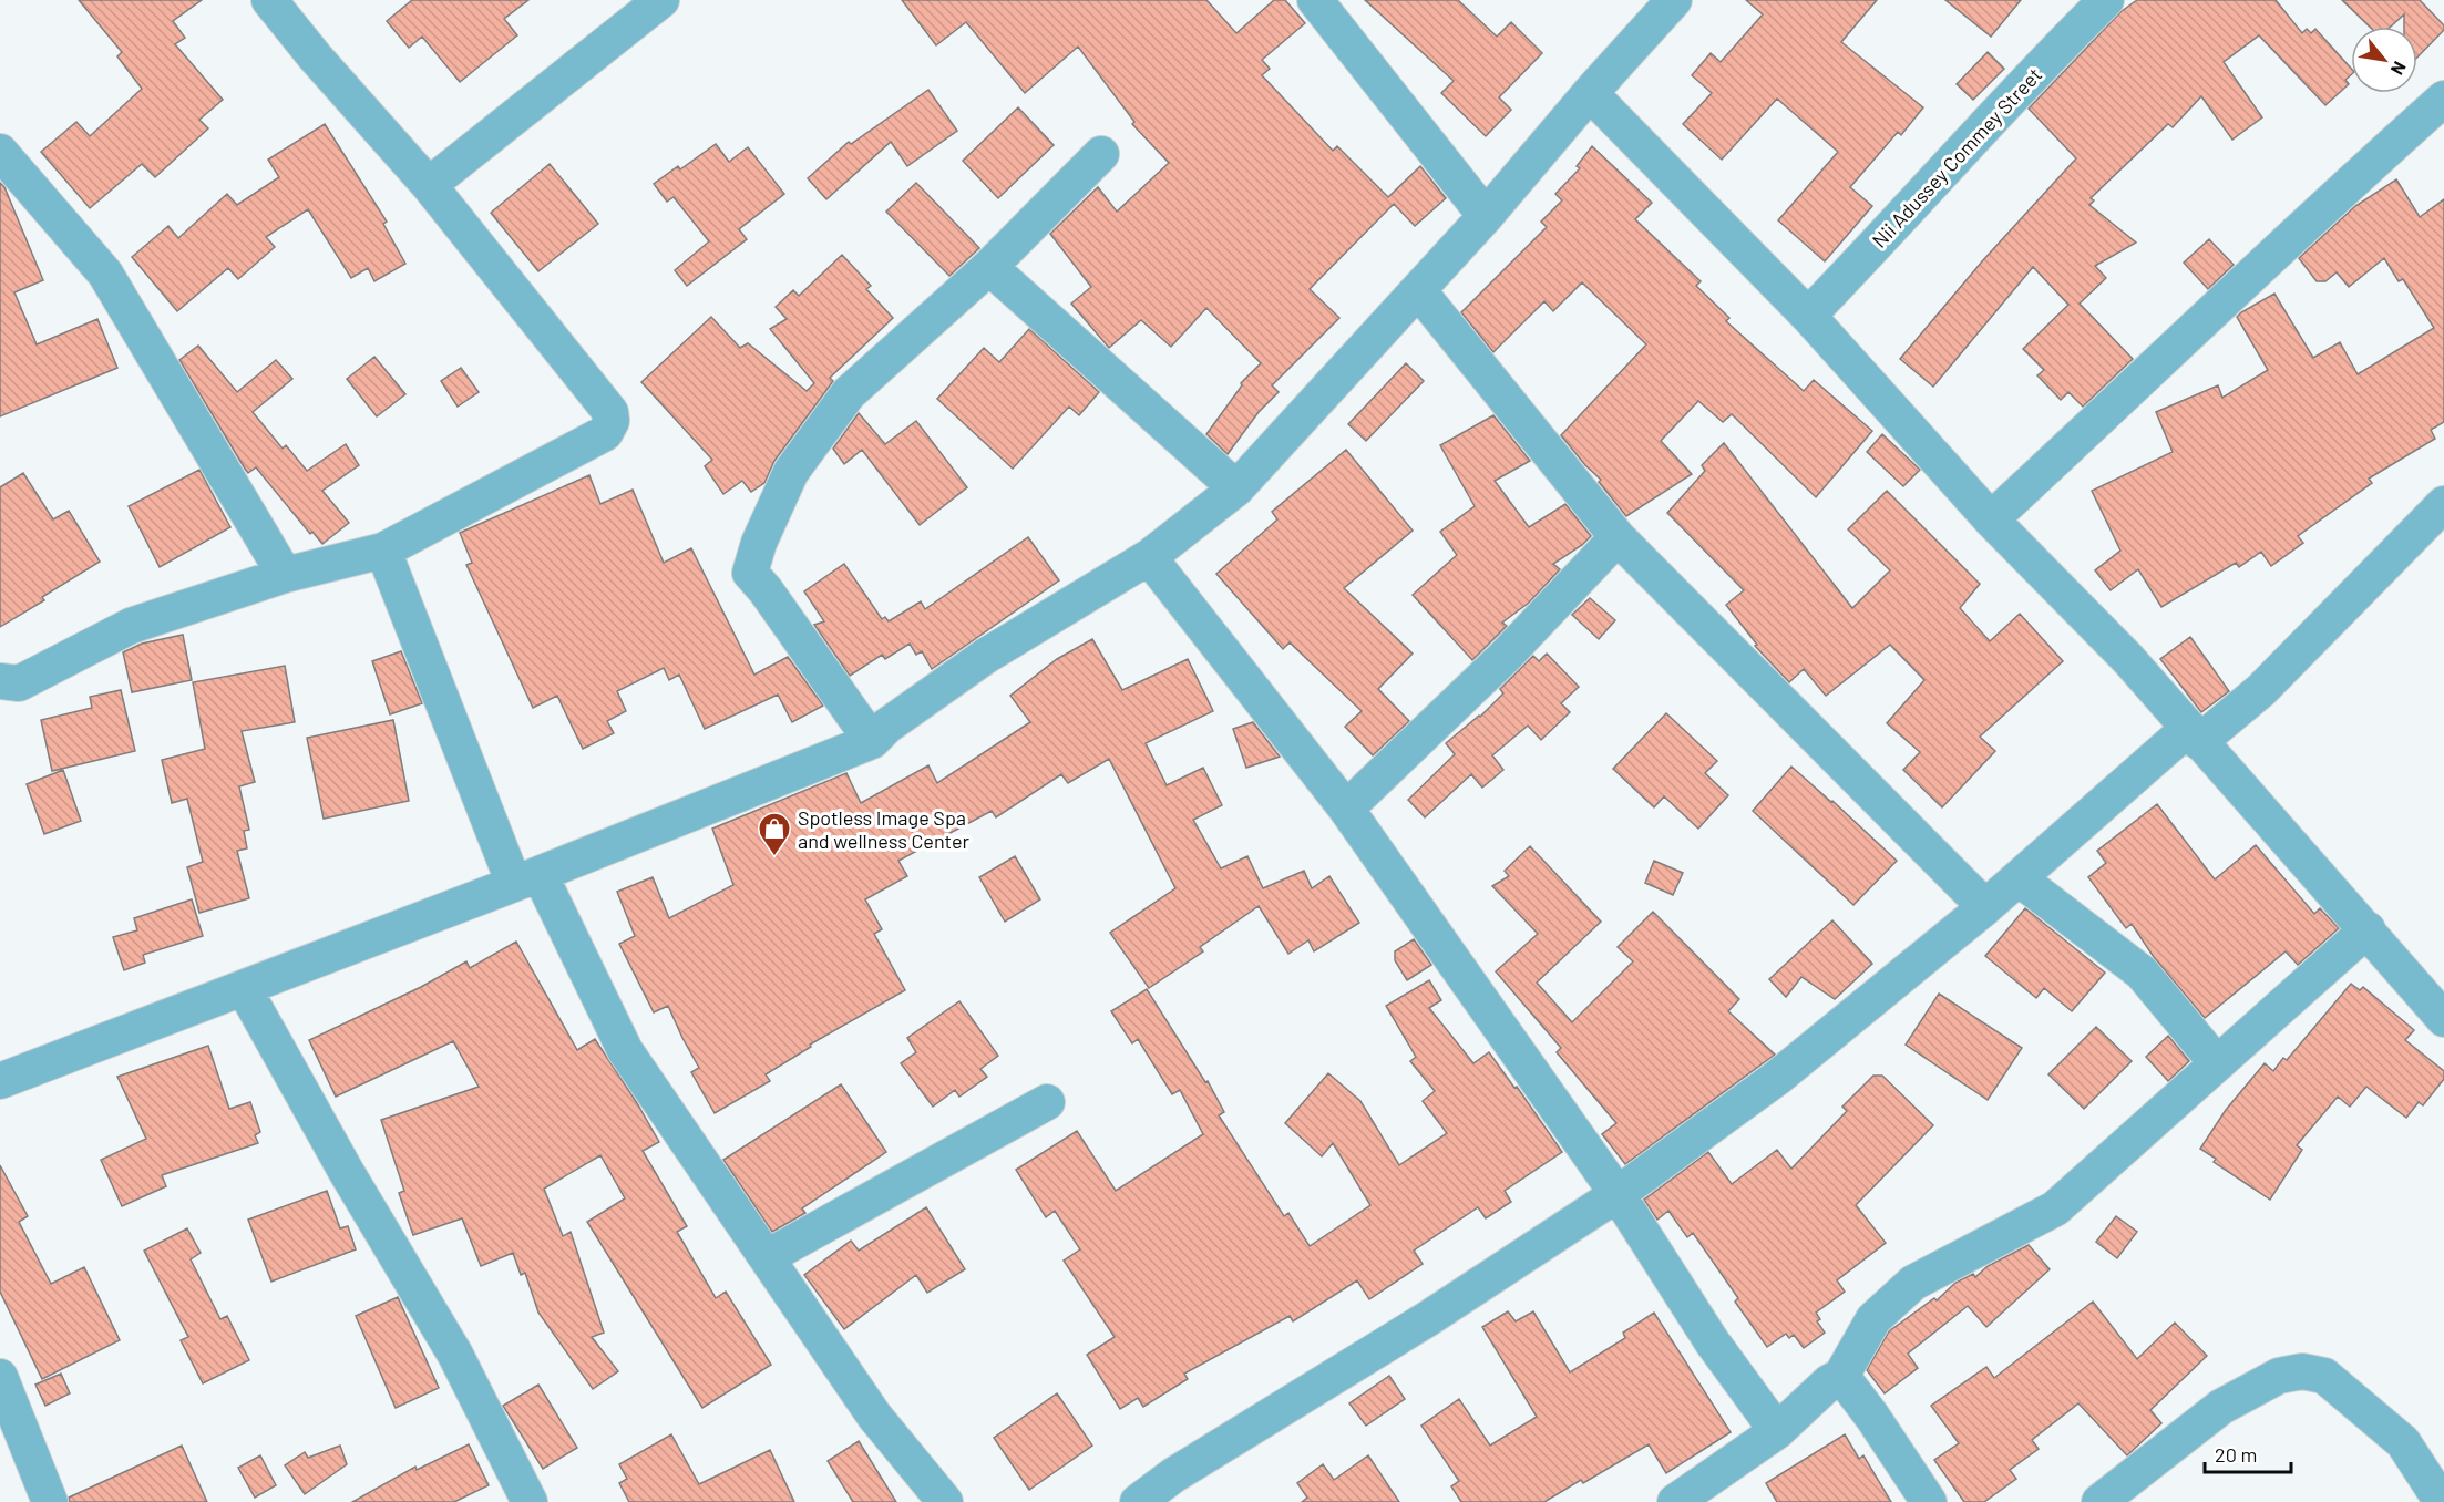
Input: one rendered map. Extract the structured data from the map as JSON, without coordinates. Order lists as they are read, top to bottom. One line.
{"streets":{"street":["Nii Adussey Commey Street"]},"places":{"shop":["Spotless Image Spa and wellness Center"]},"scale_bar":"20 m","north":"bottom right"}
